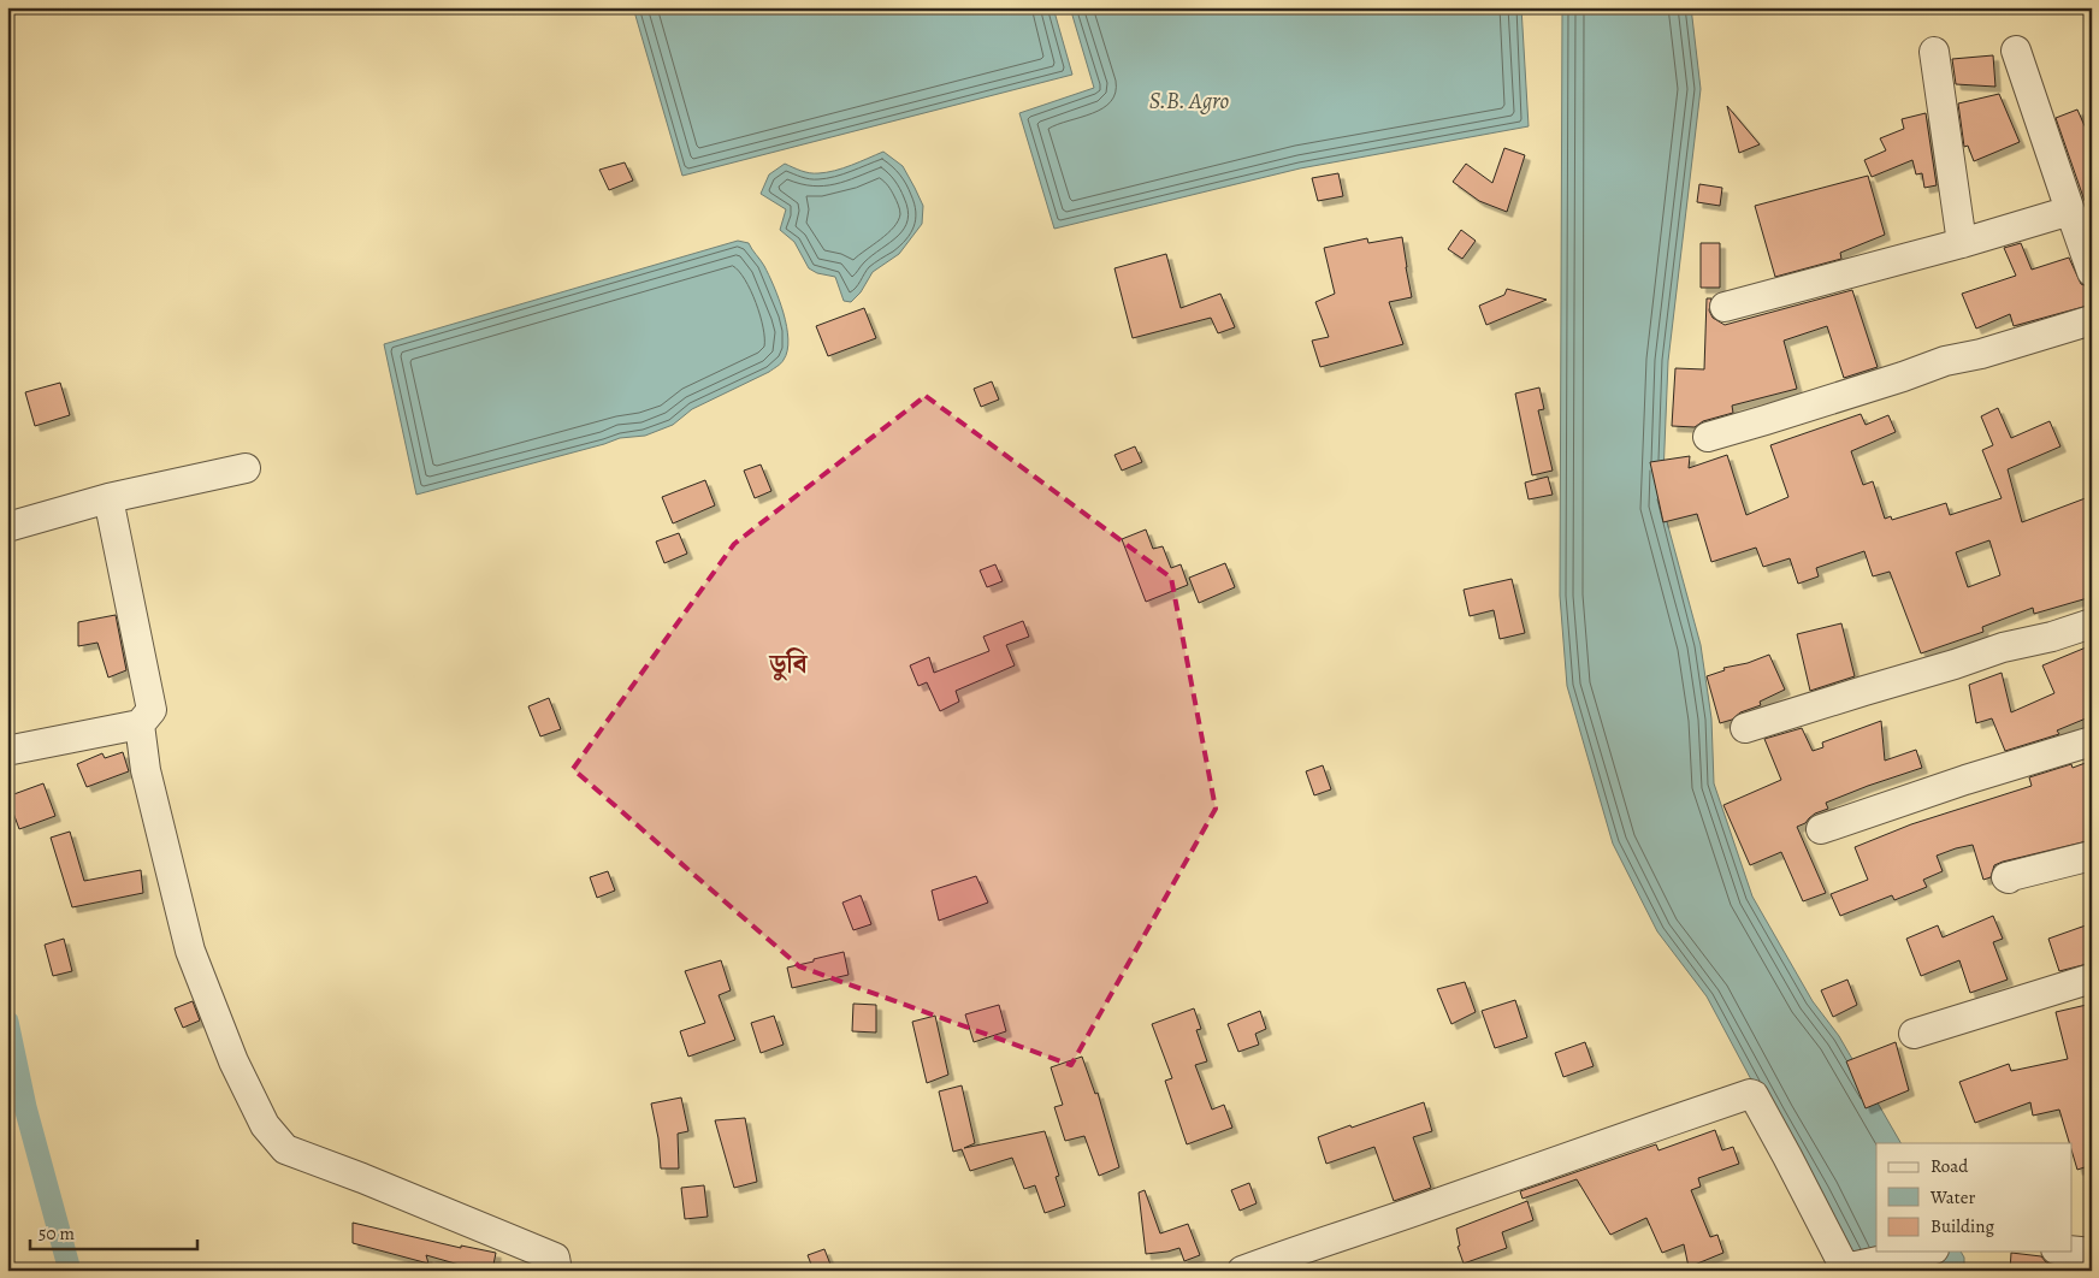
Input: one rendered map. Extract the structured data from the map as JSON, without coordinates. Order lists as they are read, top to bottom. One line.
{"districts":["ডুবি"],"water":["S.B. Agro"],"legend":["Road","Water","Building"],"scale_bar":"50 m"}
